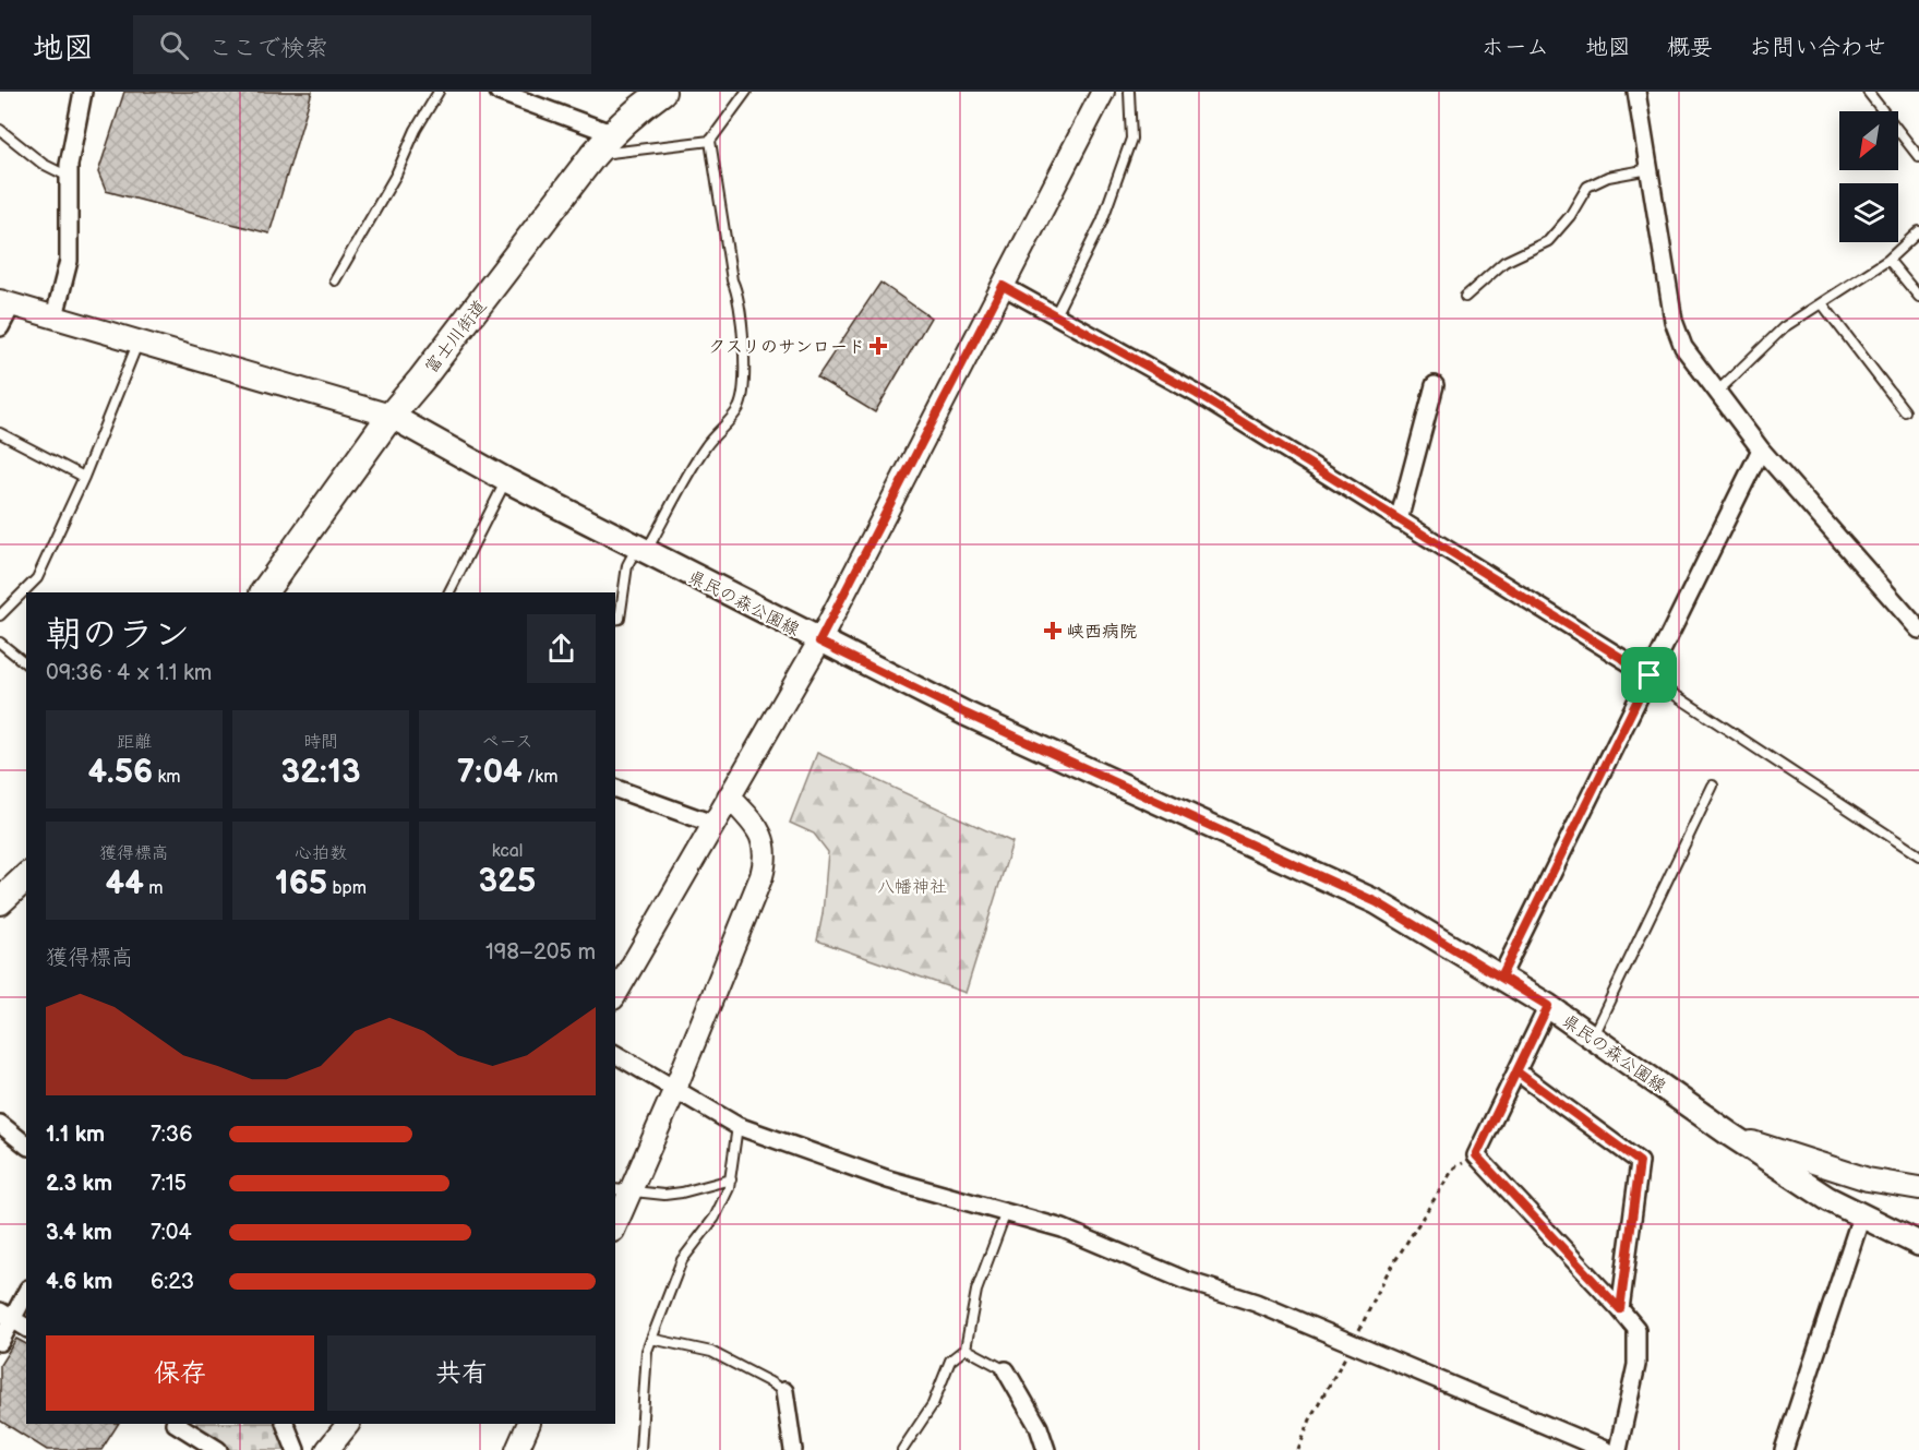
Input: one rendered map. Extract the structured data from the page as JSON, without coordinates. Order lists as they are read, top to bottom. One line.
{"streets":{"main road":["富士川街道","県民の森公園線"]},"crossings":[["富士川街道","県民の森公園線"]],"parks":["八幡神社"],"places":{"health":["クスリのサンロード","峡西病院"]},"north":"bottom left","page":{"header":"地図","search":"ここで検索","nav":["ホーム","地図","概要","お問い合わせ"],"heading":["朝のラン","09:36 · 4 × 1.1 km"],"stats":[["距離","4.56 km"],["時間","32:13"],["ペース","7:04 /km"],["獲得標高","44 m"],["心拍数","165 bpm"],["kcal","325"]],"chart":["獲得標高","198–205 m"],"list":[{"name":"1.1 km","note":"7:36"},{"name":"2.3 km","note":"7:15"},{"name":"3.4 km","note":"7:04"},{"name":"4.6 km","note":"6:23"}],"buttons":["保存","共有"]}}
